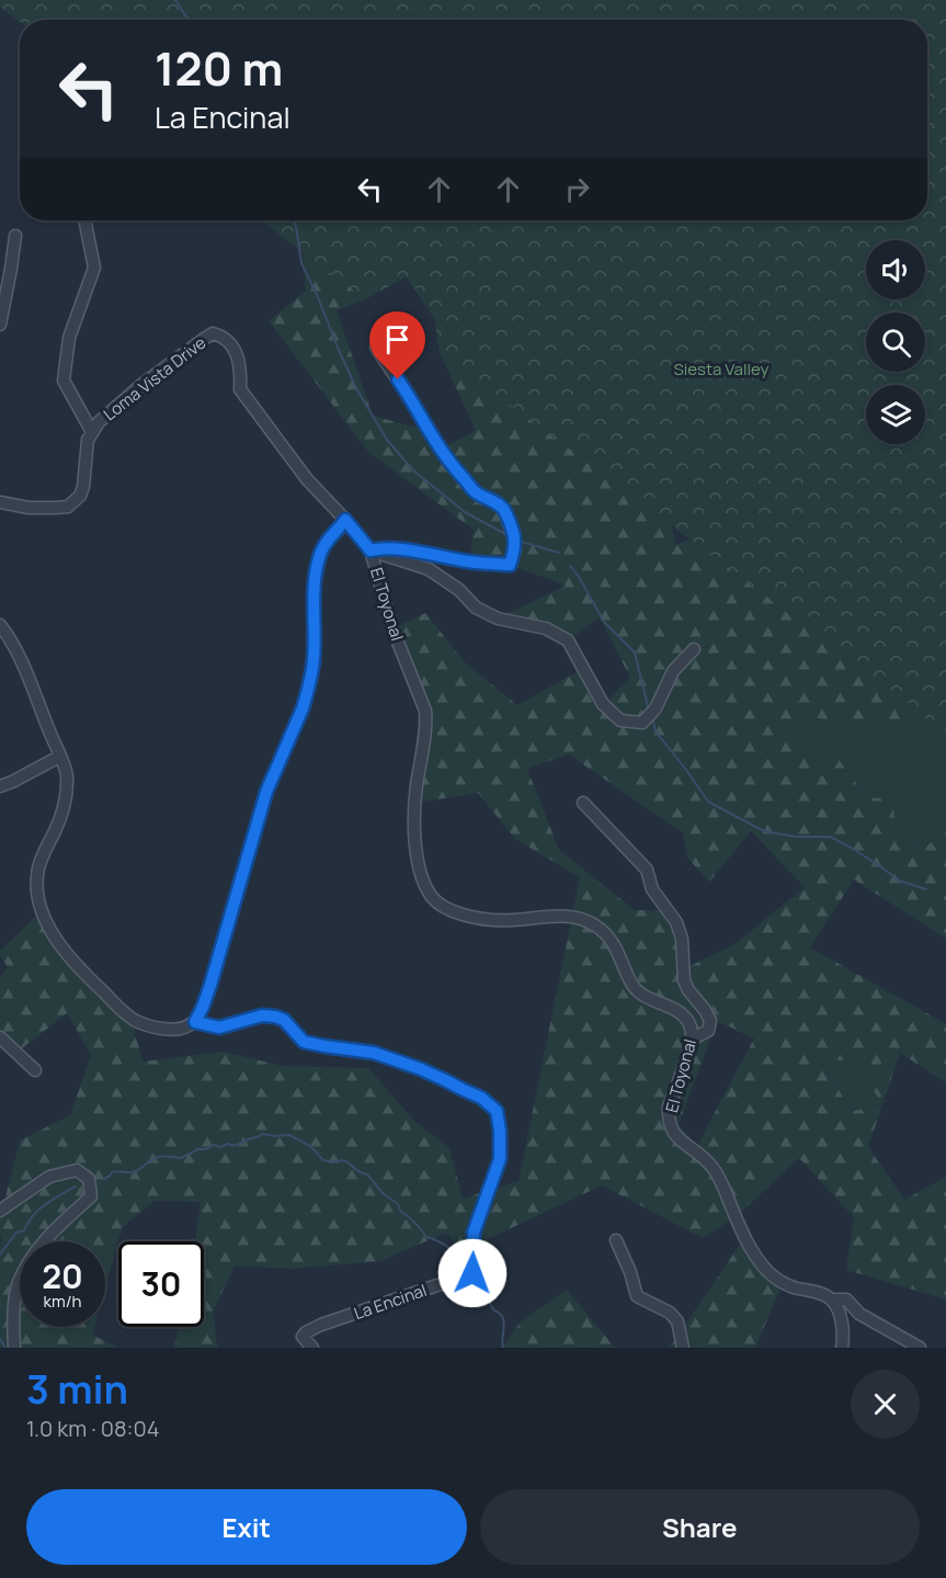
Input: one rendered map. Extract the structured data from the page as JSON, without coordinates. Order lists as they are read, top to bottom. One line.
{"streets":{"street":["Loma Vista Drive","El Toyonal","La Encinal"]},"crossings":[["Loma Vista Drive","El Toyonal"]],"parks":["Siesta Valley"],"page":{"turn":["120 m","La Encinal"],"speed":"20 km/h","limit":"30","heading":["3 min","1.0 km · 08:04"],"buttons":["Exit","Share"]}}
